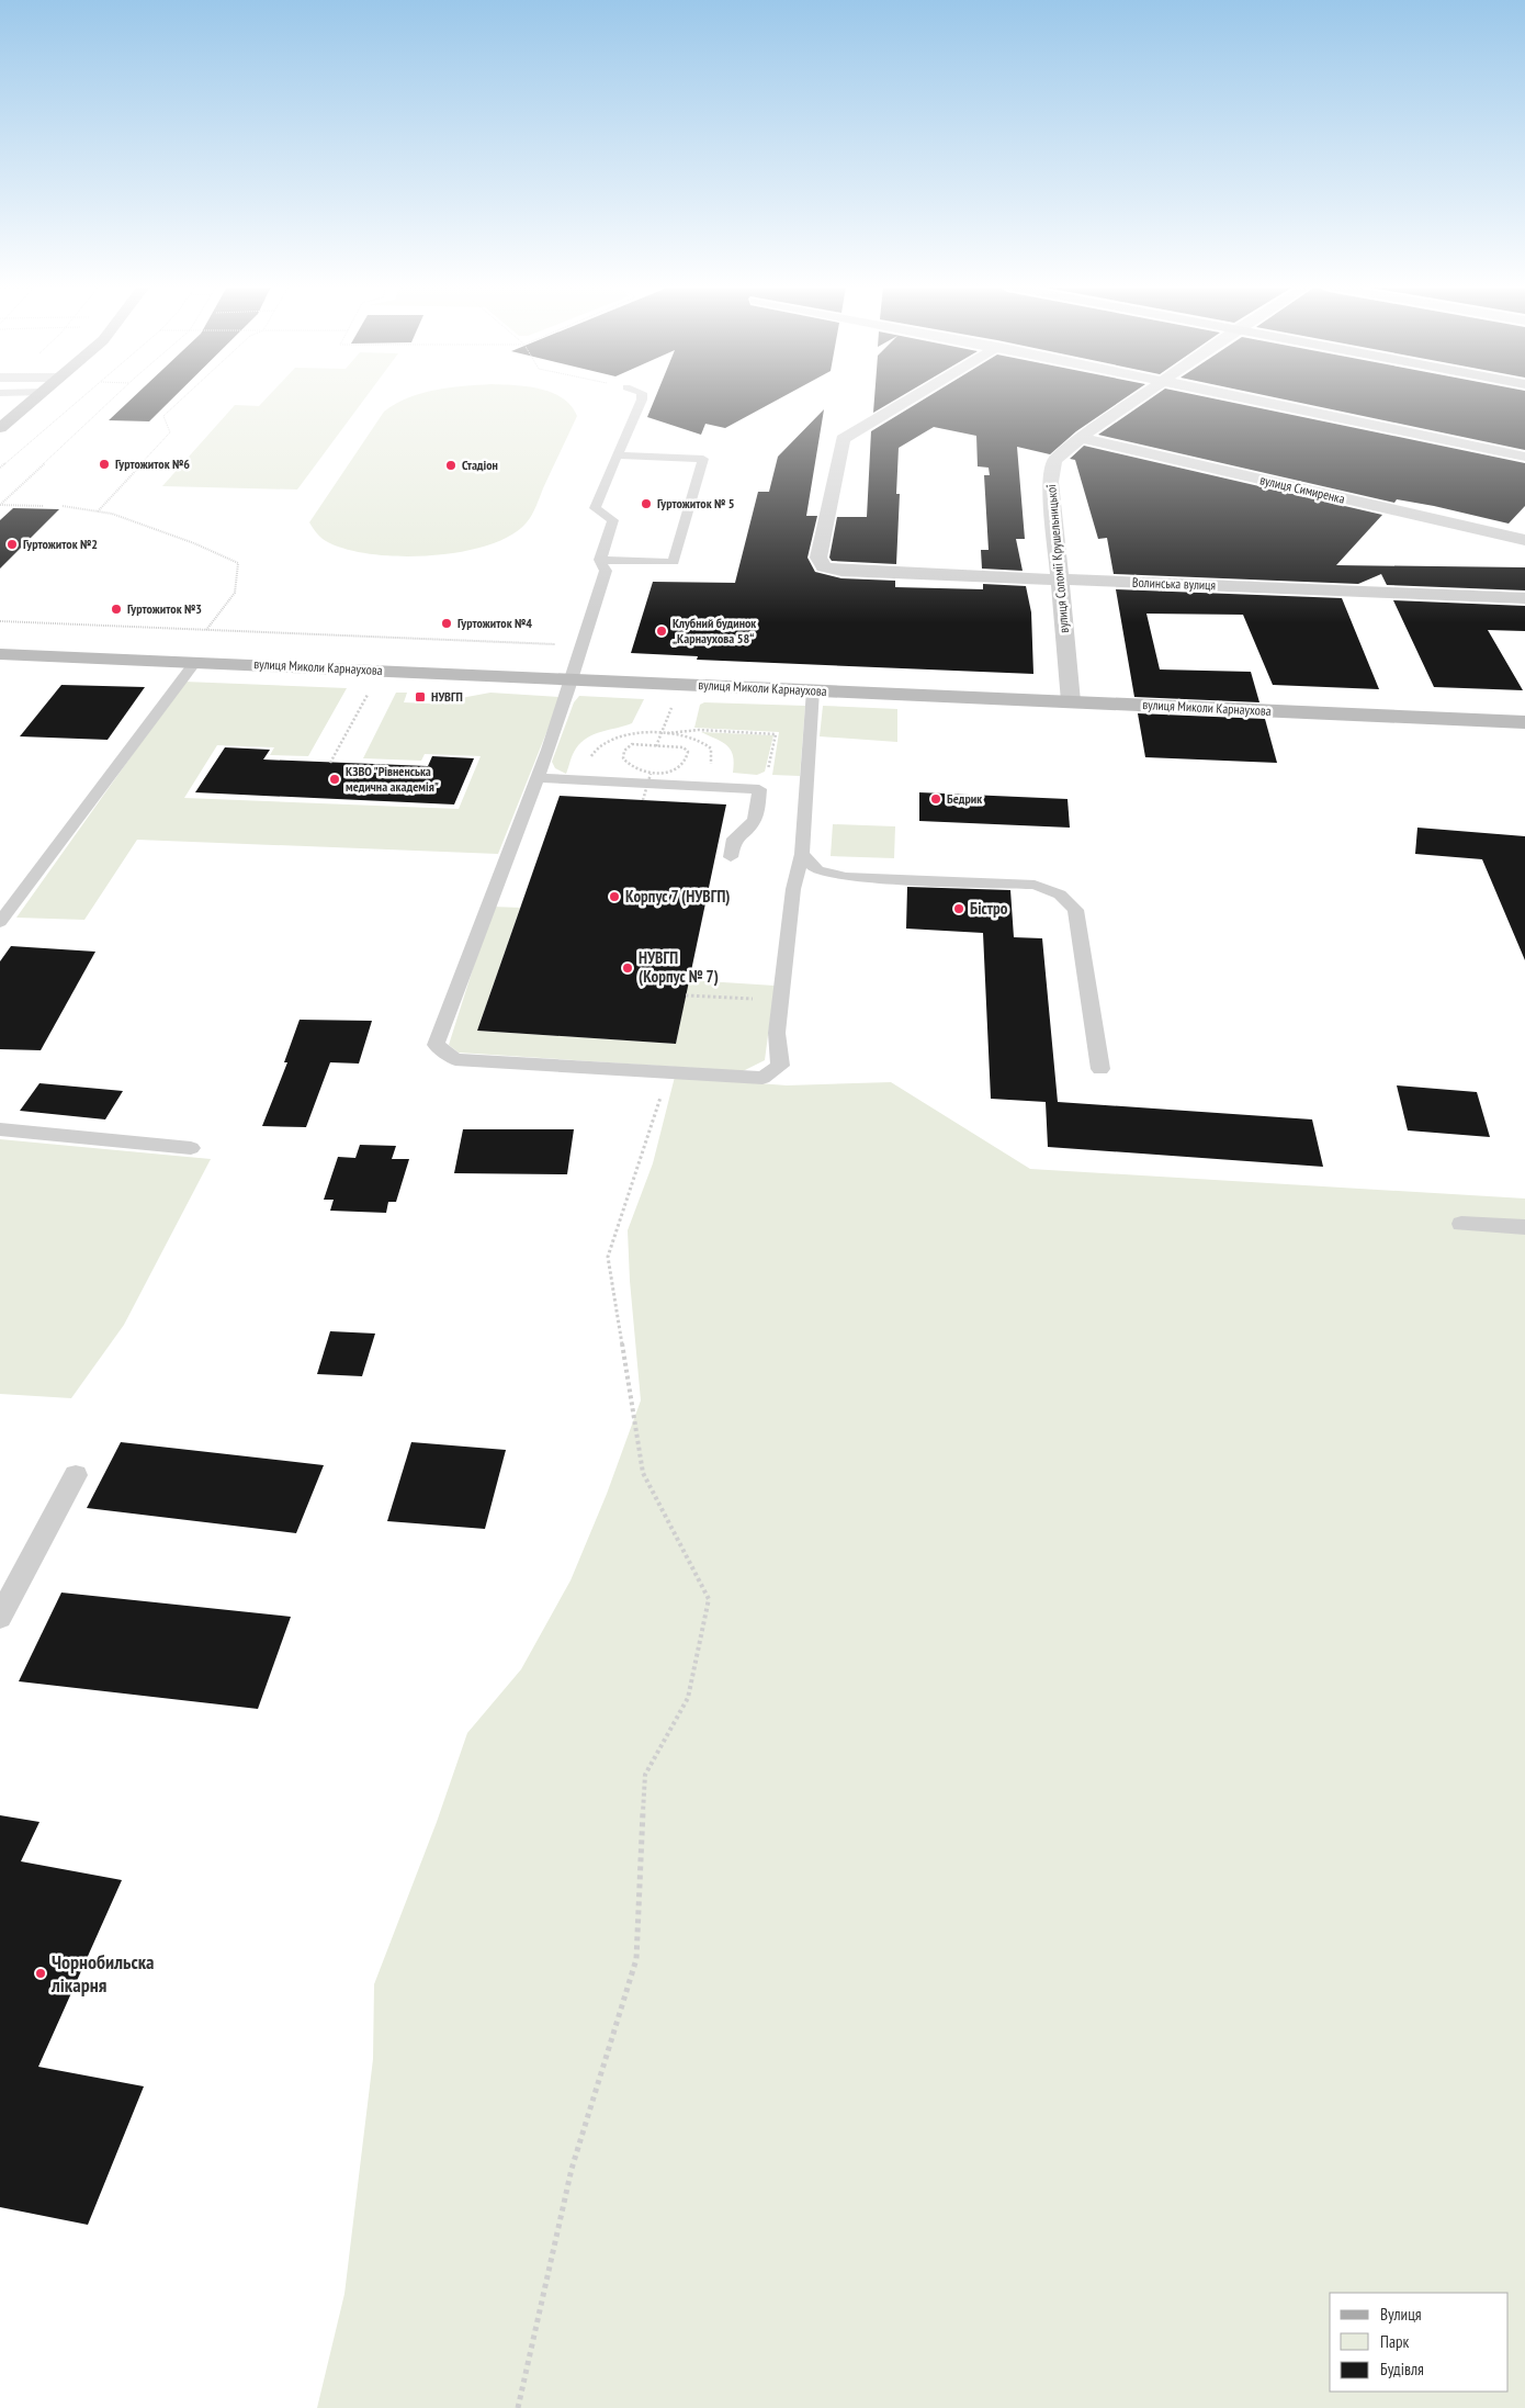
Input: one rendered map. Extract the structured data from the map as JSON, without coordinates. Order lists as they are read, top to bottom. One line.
{"streets":{"main road":["вулиця Миколи Карнаухова"],"street":["вулиця Симиренка","вулиця Соломії Крушельницької","Волинська вулиця"]},"crossings":[["вулиця Симиренка","вулиця Соломії Крушельницької"],["вулиця Соломії Крушельницької","Волинська вулиця"],["вулиця Соломії Крушельницької","вулиця Миколи Карнаухова"]],"places":{"other":["Гуртожиток №6","Стадіон","Гуртожиток № 5","Гуртожиток №2","Гуртожиток №3","Гуртожиток №4","Клубний будинок „Карнаухова 58“","КЗВО \"Рівненська медична академія\"","Бедрик","Корпус 7 (НУВГП)","Бістро","НУВГП (Корпус № 7)","Чорнобильска лікарня"],"transit":["НУВГП"]},"legend":["Вулиця","Парк","Будівля"]}
